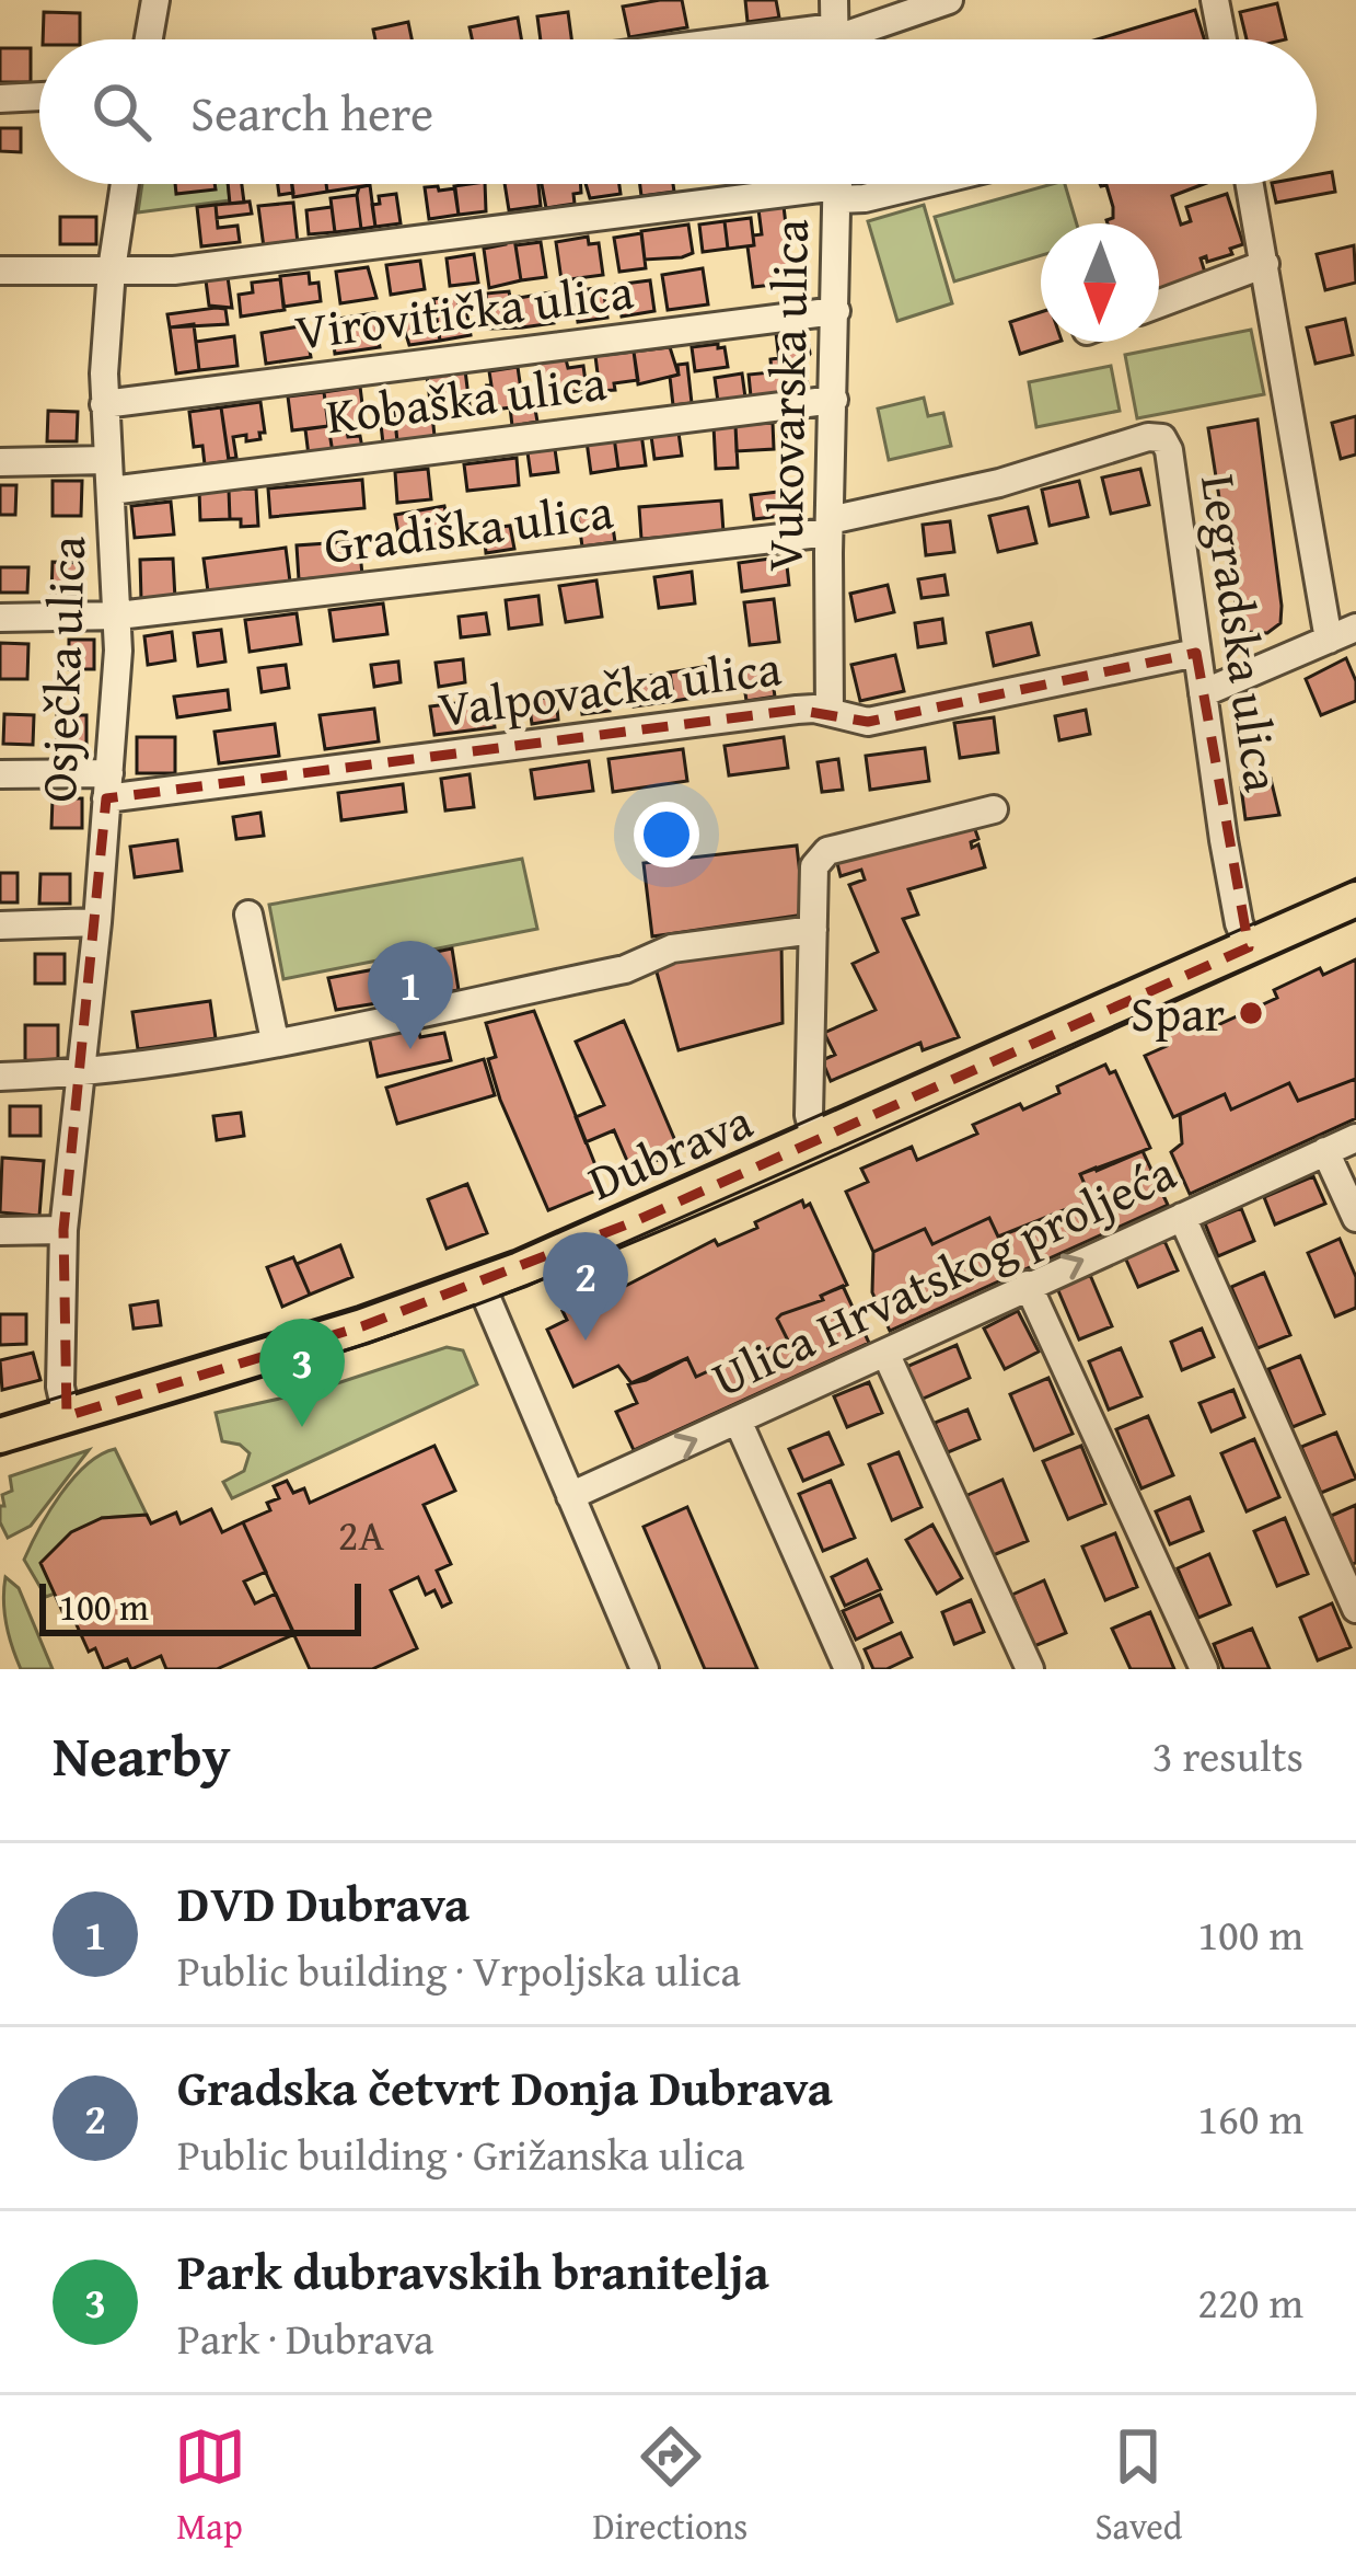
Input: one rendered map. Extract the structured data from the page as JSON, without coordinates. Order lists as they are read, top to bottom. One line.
{"streets":{"main road":["Dubrava"],"street":["Virovitička ulica","Vukovarska ulica","Kobaška ulica","Gradiška ulica","Legradska ulica","Osječka ulica","Valpovačka ulica","Ulica Hrvatskog proljeća"]},"crossings":[["Virovitička ulica","Vukovarska ulica"],["Virovitička ulica","Osječka ulica"],["Vukovarska ulica","Kobaška ulica"],["Vukovarska ulica","Gradiška ulica"],["Vukovarska ulica","Legradska ulica"],["Vukovarska ulica","Valpovačka ulica"],["Kobaška ulica","Osječka ulica"],["Gradiška ulica","Legradska ulica"],["Gradiška ulica","Osječka ulica"],["Legradska ulica","Valpovačka ulica"],["Legradska ulica","Dubrava"],["Osječka ulica","Valpovačka ulica"],["Osječka ulica","Dubrava"]],"one_way":["Ulica Hrvatskog proljeća"],"places":["Spar"],"house_numbers":["2A"],"scale_bar":"100 m","north":"bottom","page":{"search":"Search here","pins":["1","2","3"],"scale":"100 m","heading":["Nearby","3 results"],"list":[{"mark":"1","name":"DVD Dubrava","note":"Public building · Vrpoljska ulica","value":"100 m"},{"mark":"2","name":"Gradska četvrt Donja Dubrava","note":"Public building · Grižanska ulica","value":"160 m"},{"mark":"3","name":"Park dubravskih branitelja","note":"Park · Dubrava","value":"220 m"}],"nav":["Map","Directions","Saved"]}}
